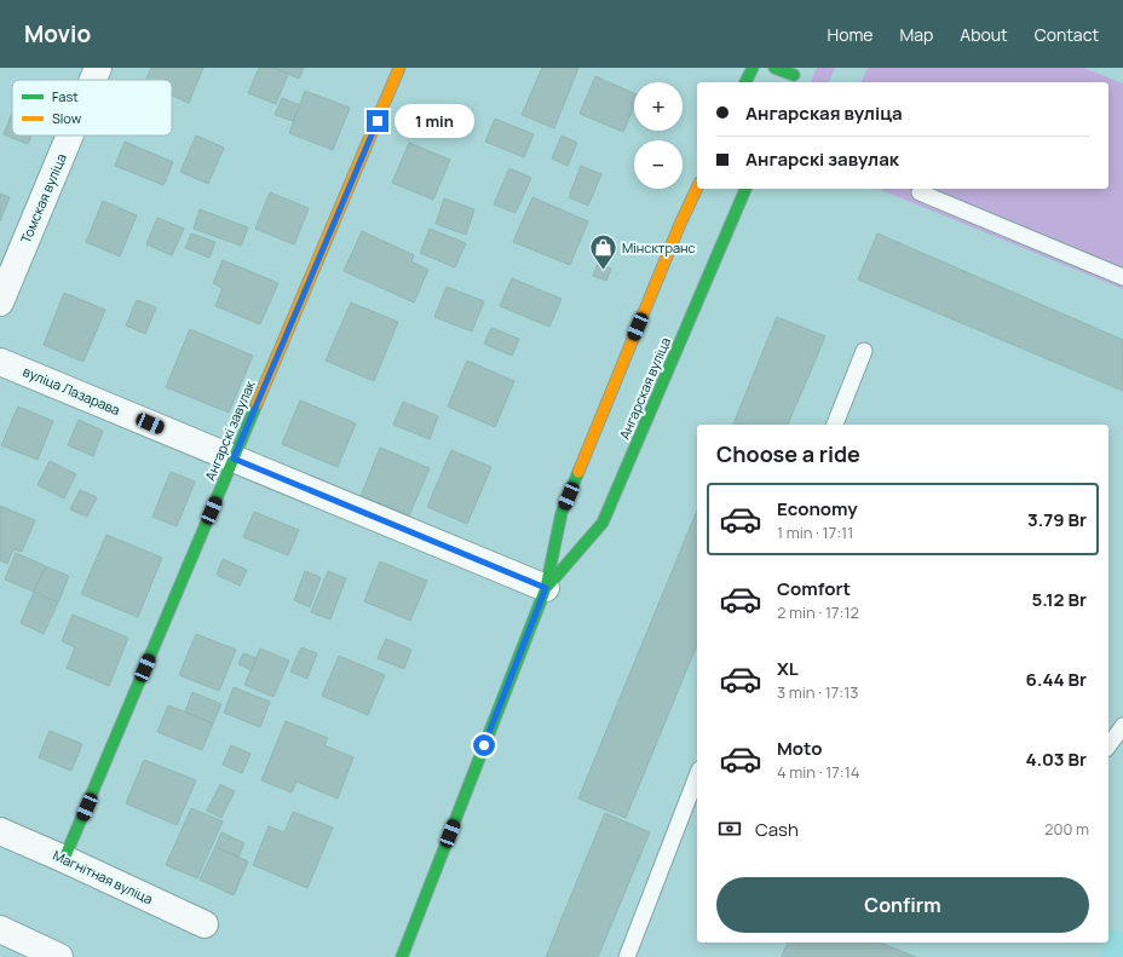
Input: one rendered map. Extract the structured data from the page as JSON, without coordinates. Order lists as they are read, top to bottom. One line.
{"streets":{"main road":["Ангарская вуліца","Ангарскі завулак"],"street":["Томская вуліца","вуліца Лазарава","Магнітная вуліца"]},"crossings":[["Ангарская вуліца","вуліца Лазарава"],["вуліца Лазарава","Ангарскі завулак"],["Ангарскі завулак","Магнітная вуліца"]],"places":{"shop":["Мінсктранс"]},"legend":["Fast","Slow"],"page":{"header":"Movio","nav":["Home","Map","About","Contact"],"map_buttons":["+","−"],"banner":["Ангарская вуліца","Ангарскі завулак"],"bubble":"1 min","heading":"Choose a ride","list":[{"name":"Economy","note":"1 min · 17:11","value":"3.79 Br"},{"name":"Comfort","note":"2 min · 17:12","value":"5.12 Br"},{"name":"XL","note":"3 min · 17:13","value":"6.44 Br"},{"name":"Moto","note":"4 min · 17:14","value":"4.03 Br"}],"pay":["Cash","200 m"],"buttons":"Confirm"}}
